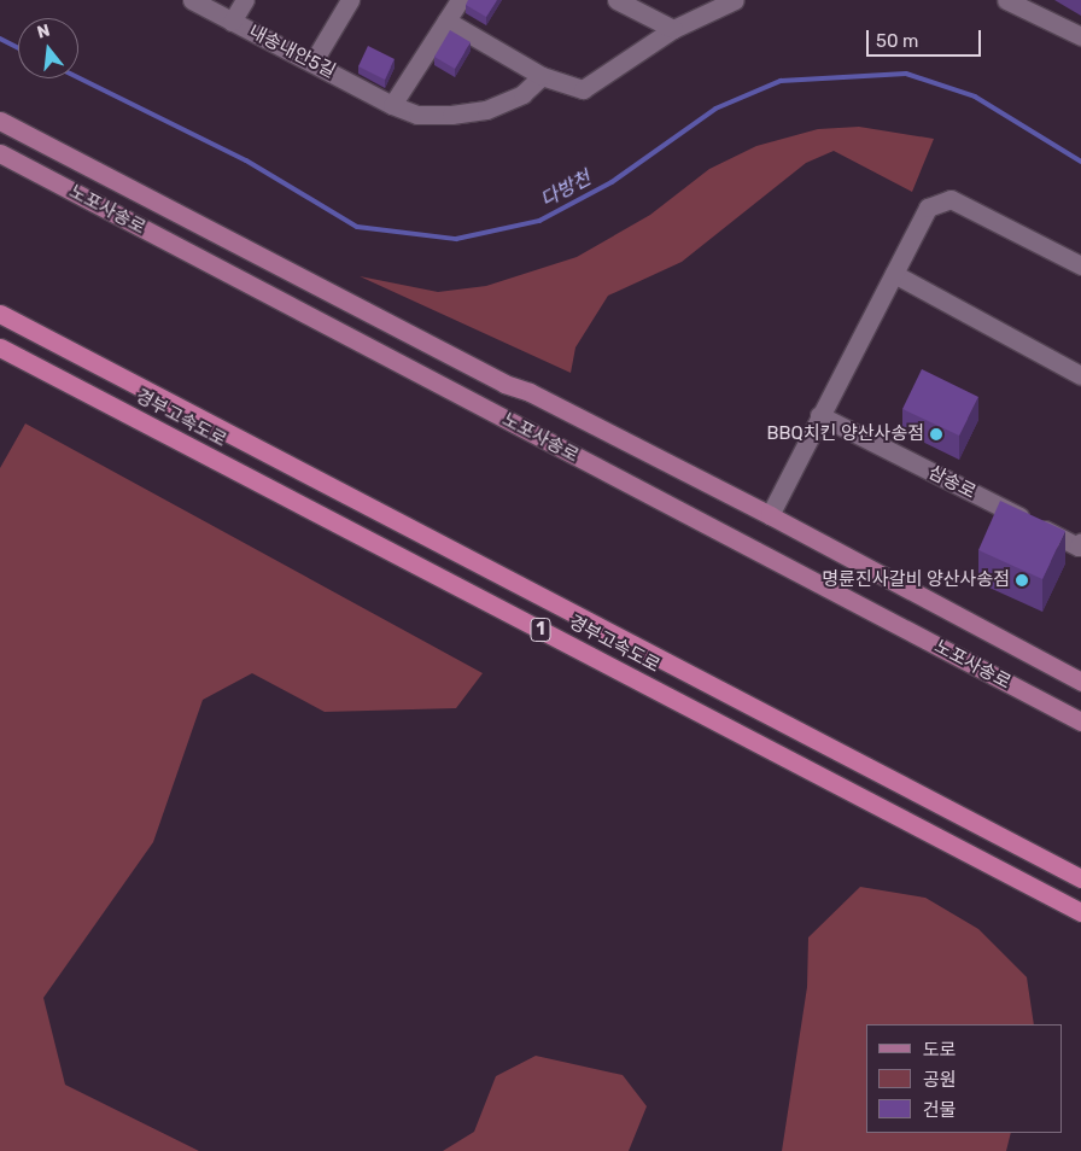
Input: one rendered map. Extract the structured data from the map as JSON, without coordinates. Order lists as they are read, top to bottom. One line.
{"streets":{"highway":["경부고속도로","1"],"main road":["노포사송로"],"street":["내송내안5길","삼송로"]},"water":["다방천"],"places":["BBQ치킨 양산사송점","명륜진사갈비 양산사송점"],"legend":["도로","공원","건물"],"scale_bar":"50 m","north":"top"}
